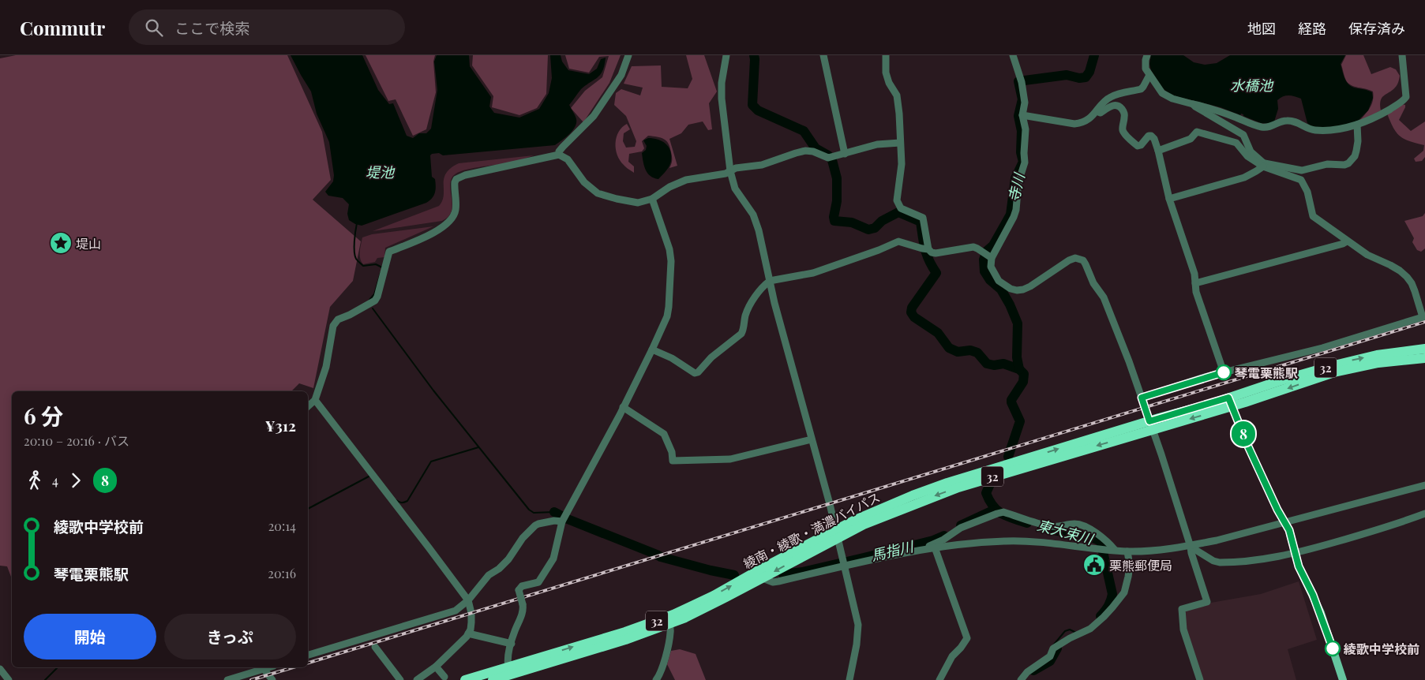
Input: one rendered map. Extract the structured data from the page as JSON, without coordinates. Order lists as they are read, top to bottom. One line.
{"streets":{"highway":["32","綾南・綾歌・満濃バイパス"]},"water":["水橋池","堤池","寺川","東大束川","馬指川"],"places":{"place":["堤山"],"other":["琴電栗熊駅","綾歌中学校前"],"public building":["栗熊郵便局"]},"lines":["bus line 8"],"page":{"header":"Commutr","search":"ここで検索","nav":["地図","経路","保存済み"],"on_map":"8","heading":["6 分","20:10 – 20:16 · バス","¥312"],"legs":["4","8"],"list":[{"name":"綾歌中学校前","value":"20:14"},{"name":"琴電栗熊駅","value":"20:16"}],"buttons":["開始","きっぷ"]}}
